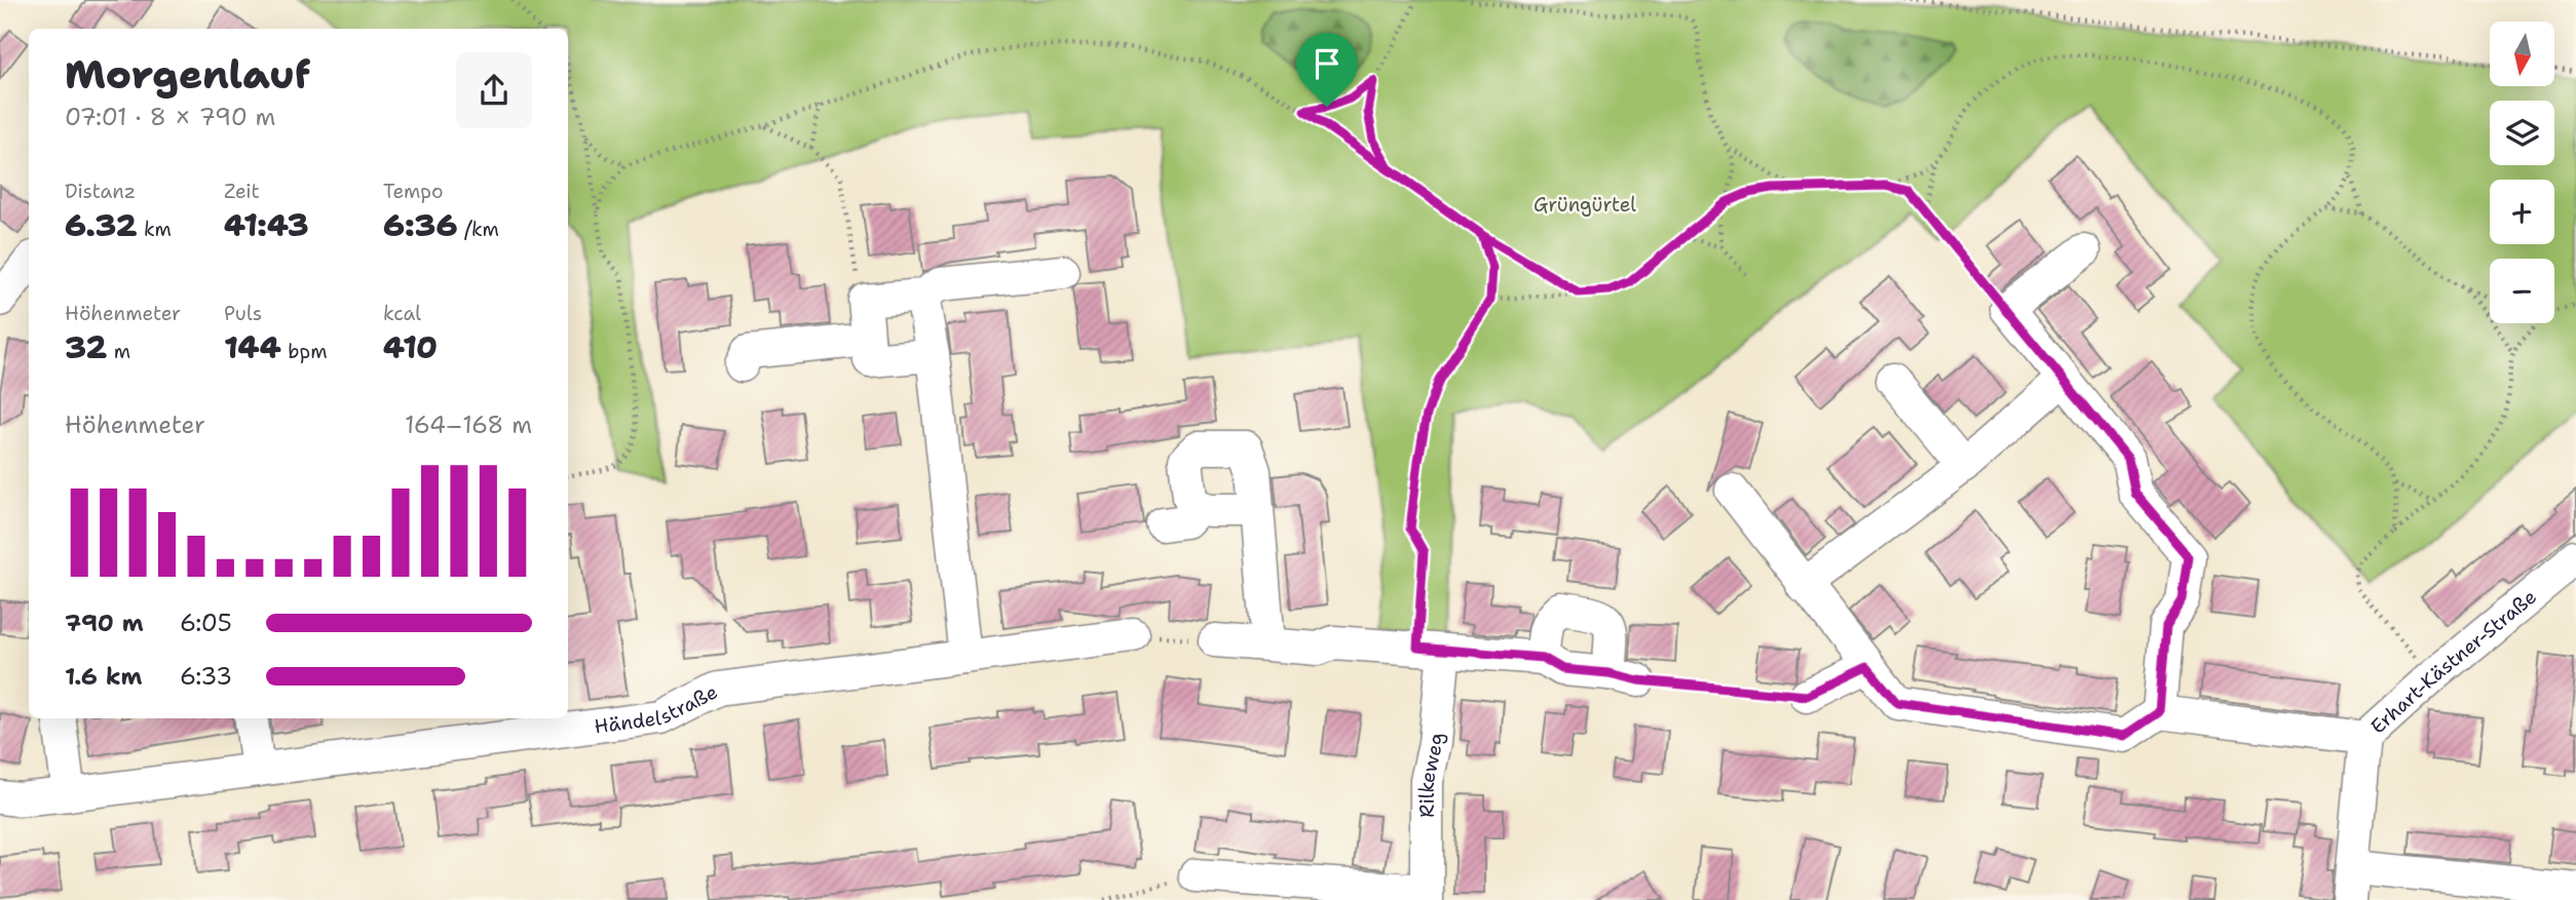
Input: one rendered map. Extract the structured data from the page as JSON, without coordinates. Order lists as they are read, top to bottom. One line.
{"streets":{"street":["Erhart-Kästner-Straße","Händelstraße","Rilkeweg"]},"parks":["Grüngürtel"],"north":"bottom","page":{"map_buttons":["+","−"],"heading":["Morgenlauf","07:01 · 8 × 790 m"],"stats":[["Distanz","6.32 km"],["Zeit","41:43"],["Tempo","6:36 /km"],["Höhenmeter","32 m"],["Puls","144 bpm"],["kcal","410"]],"chart":["Höhenmeter","164–168 m"],"list":[{"name":"790 m","note":"6:05"},{"name":"1.6 km","note":"6:33"}]}}
